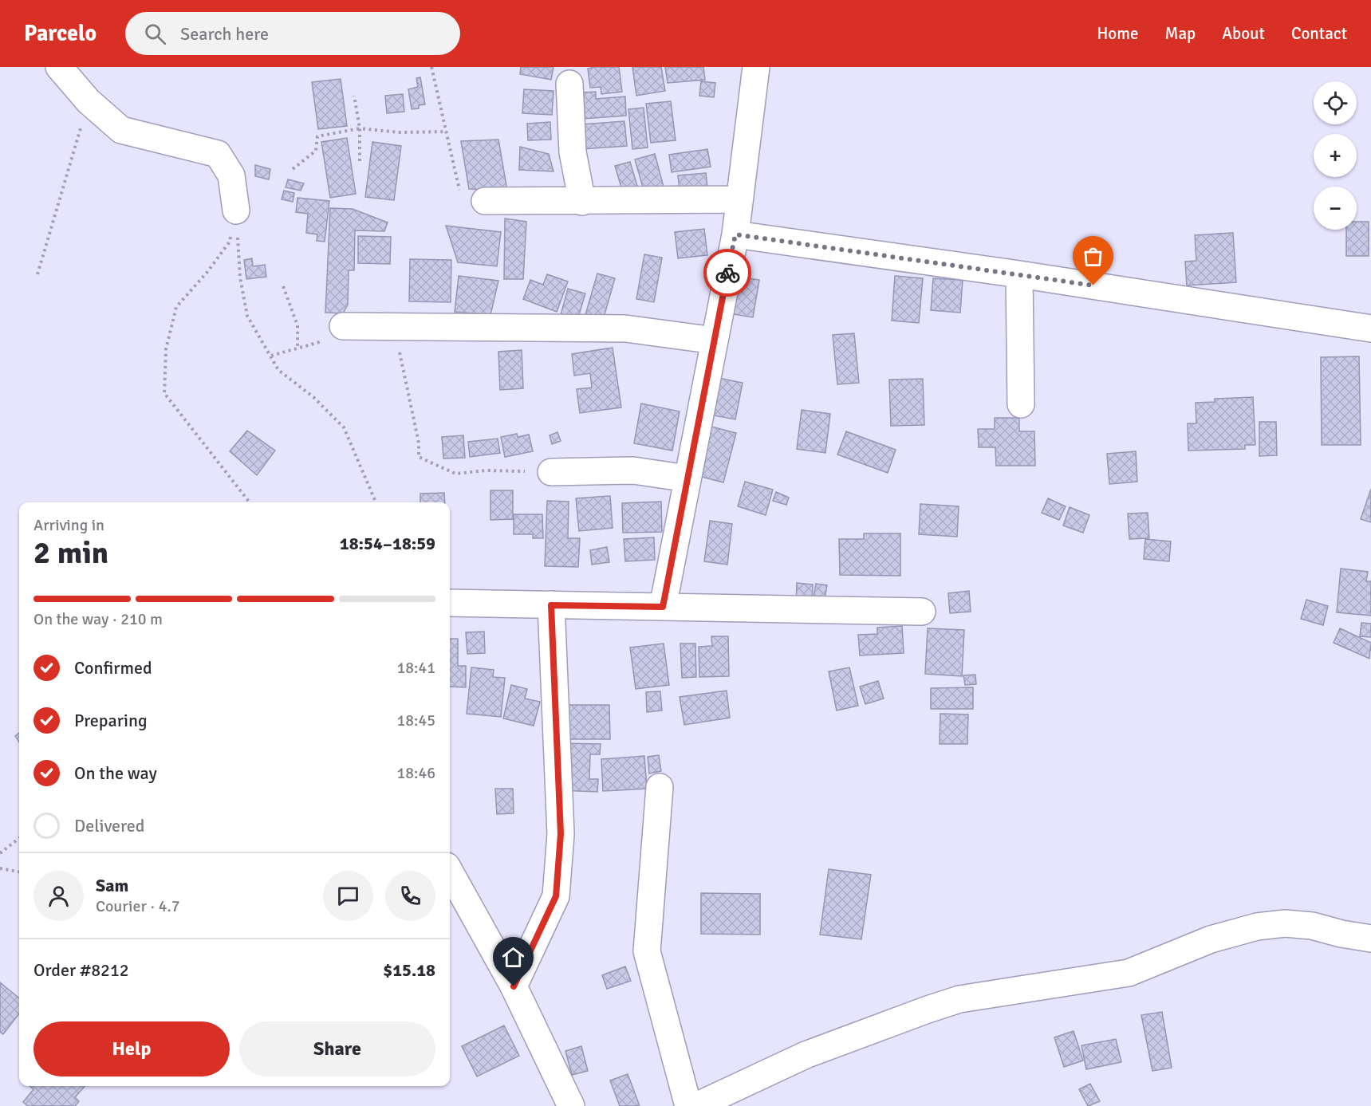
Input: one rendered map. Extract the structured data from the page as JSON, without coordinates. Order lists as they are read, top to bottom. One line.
{"page":{"header":"Parcelo","search":"Search here","nav":["Home","Map","About","Contact"],"map_buttons":["+","−"],"heading":["2 min","Arriving in","18:54–18:59"],"panel":["Sam","Courier · 4.7","Order #8212","$15.18"],"bar":"On the way · 210 m","list":[["Confirmed","18:41"],["Preparing","18:45"],["On the way","18:46"],"Delivered"],"buttons":["Help","Share"]}}
